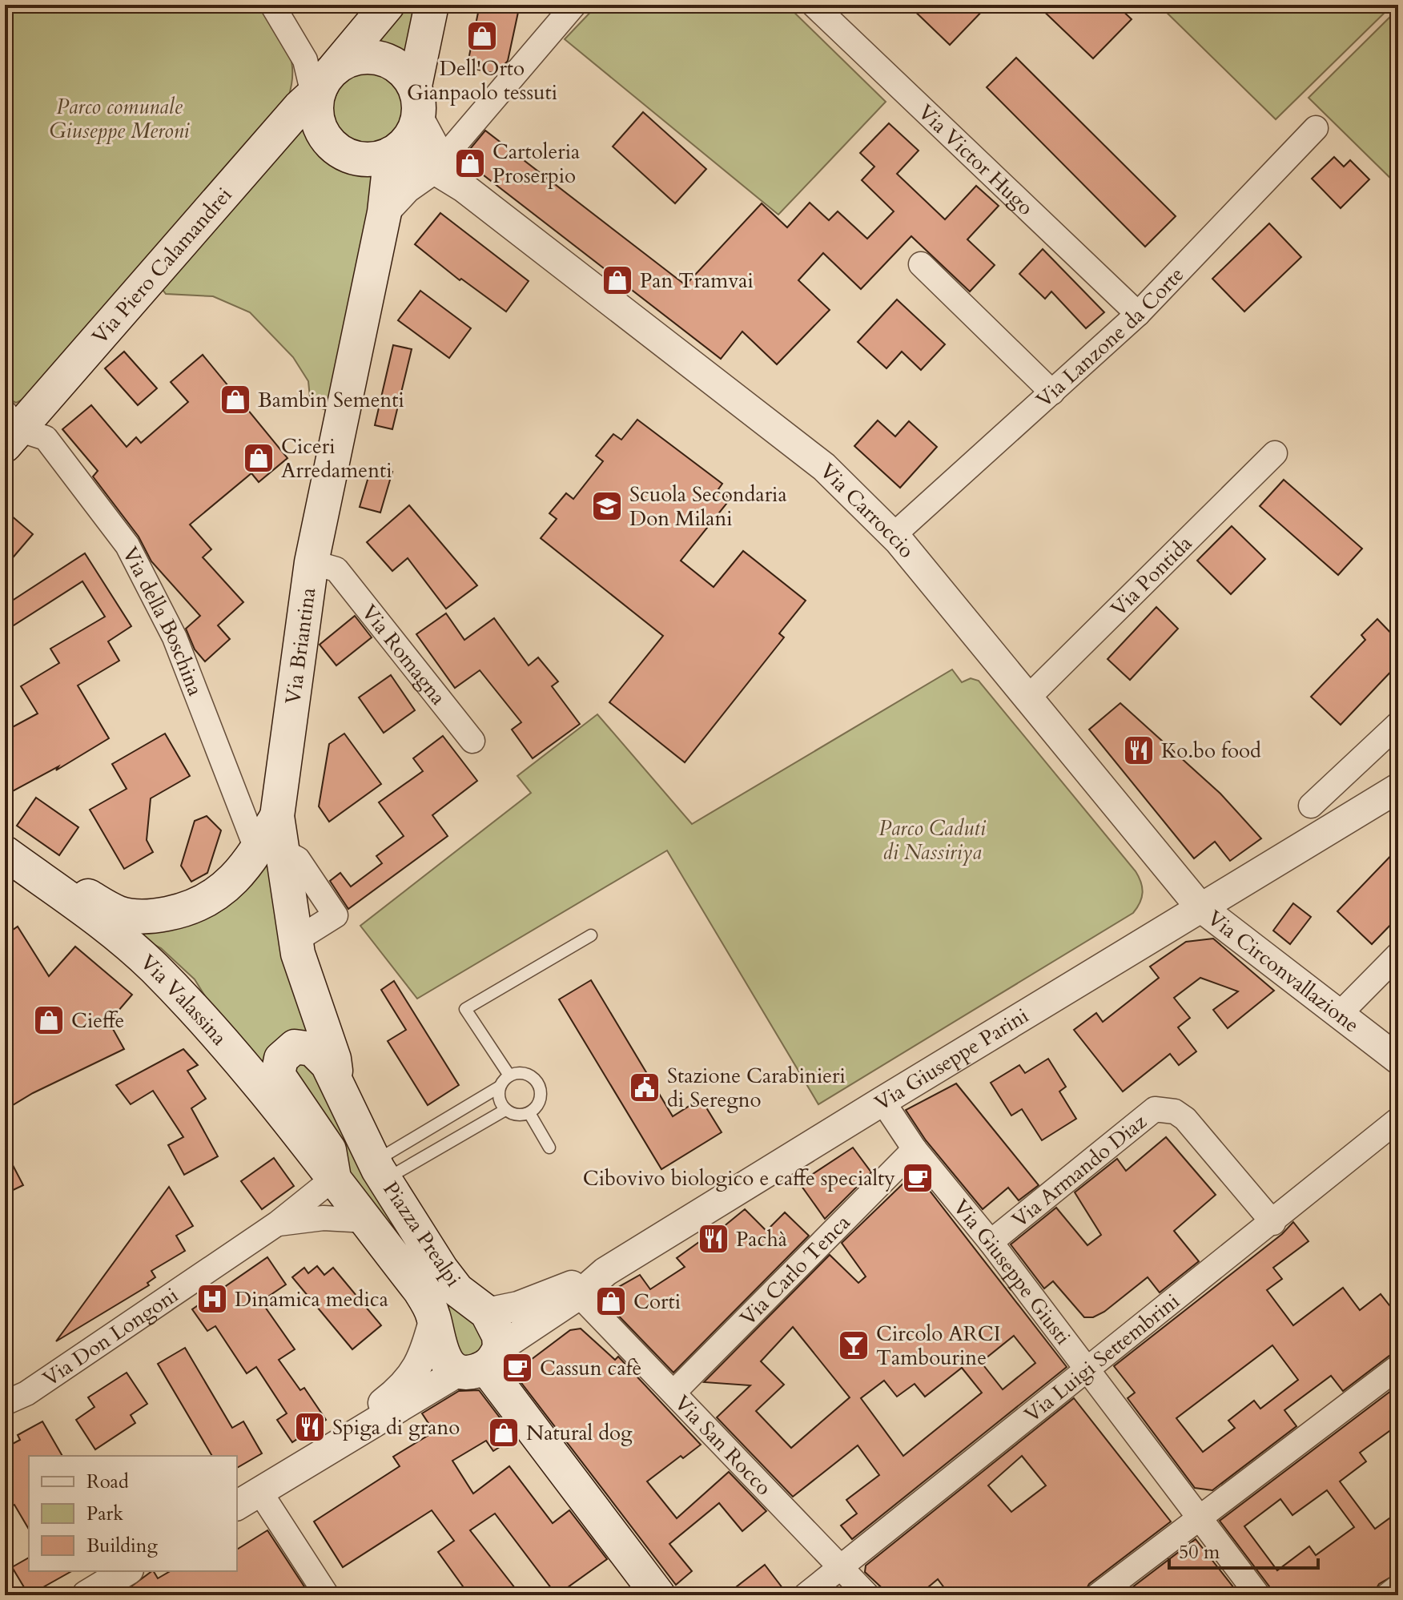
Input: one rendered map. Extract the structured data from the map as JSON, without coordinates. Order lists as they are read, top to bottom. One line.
{"streets":{"main road":["Via Piero Calamandrei","Via Briantina","Via Valassina","Piazza Prealpi"],"street":["Via Victor Hugo","Via Lanzone da Corte","Via Carroccio","Via Pontida","Via della Boschina","Via Romagna","Via Circonvallazione","Via Giuseppe Parini","Via Armando Diaz","Via Carlo Tenca","Via Giuseppe Giusti","Via Don Longoni","Via Luigi Settembrini","Via San Rocco"]},"crossings":[["Via Victor Hugo","Via Lanzone da Corte"],["Via Piero Calamandrei","Via Carroccio"],["Via Piero Calamandrei","Via della Boschina"],["Via Piero Calamandrei","Via Briantina"],["Via Lanzone da Corte","Via Carroccio"],["Via Carroccio","Via Pontida"],["Via Carroccio","Via Briantina"],["Via Carroccio","Via Circonvallazione"],["Via Carroccio","Via Giuseppe Parini"],["Via della Boschina","Via Briantina"],["Via Briantina","Via Romagna"],["Via Circonvallazione","Via Giuseppe Parini"],["Via Valassina","Piazza Prealpi"],["Via Valassina","Via Don Longoni"],["Via Giuseppe Parini","Piazza Prealpi"],["Via Giuseppe Parini","Via Giuseppe Giusti"],["Via Giuseppe Parini","Via San Rocco"],["Via Armando Diaz","Via Giuseppe Giusti"],["Via Armando Diaz","Via Luigi Settembrini"],["Piazza Prealpi","Via Don Longoni"],["Via Carlo Tenca","Via Giuseppe Giusti"],["Via Carlo Tenca","Via San Rocco"],["Via Giuseppe Giusti","Via Luigi Settembrini"],["Via Luigi Settembrini","Via San Rocco"]],"parks":["Parco comunale Giuseppe Meroni","Parco Caduti di Nassiriya"],"places":{"shop":["Dell'Orto Gianpaolo tessuti","Cartoleria Proserpio","Pan Tramvai","Bambin Sementi","Ciceri Arredamenti","Cieffe","Corti","Natural dog"],"school or university":["Scuola Secondaria Don Milani"],"restaurant":["Ko.bo food","Pachà","Spiga di grano"],"public building":["Stazione Carabinieri di Seregno"],"cafe":["Cibovivo biologico e caffe specialty","Cassun cafè"],"hospital":["Dinamica medica"],"bar":["Circolo ARCI Tambourine"]},"legend":["Road","Park","Building"],"scale_bar":"50 m"}
